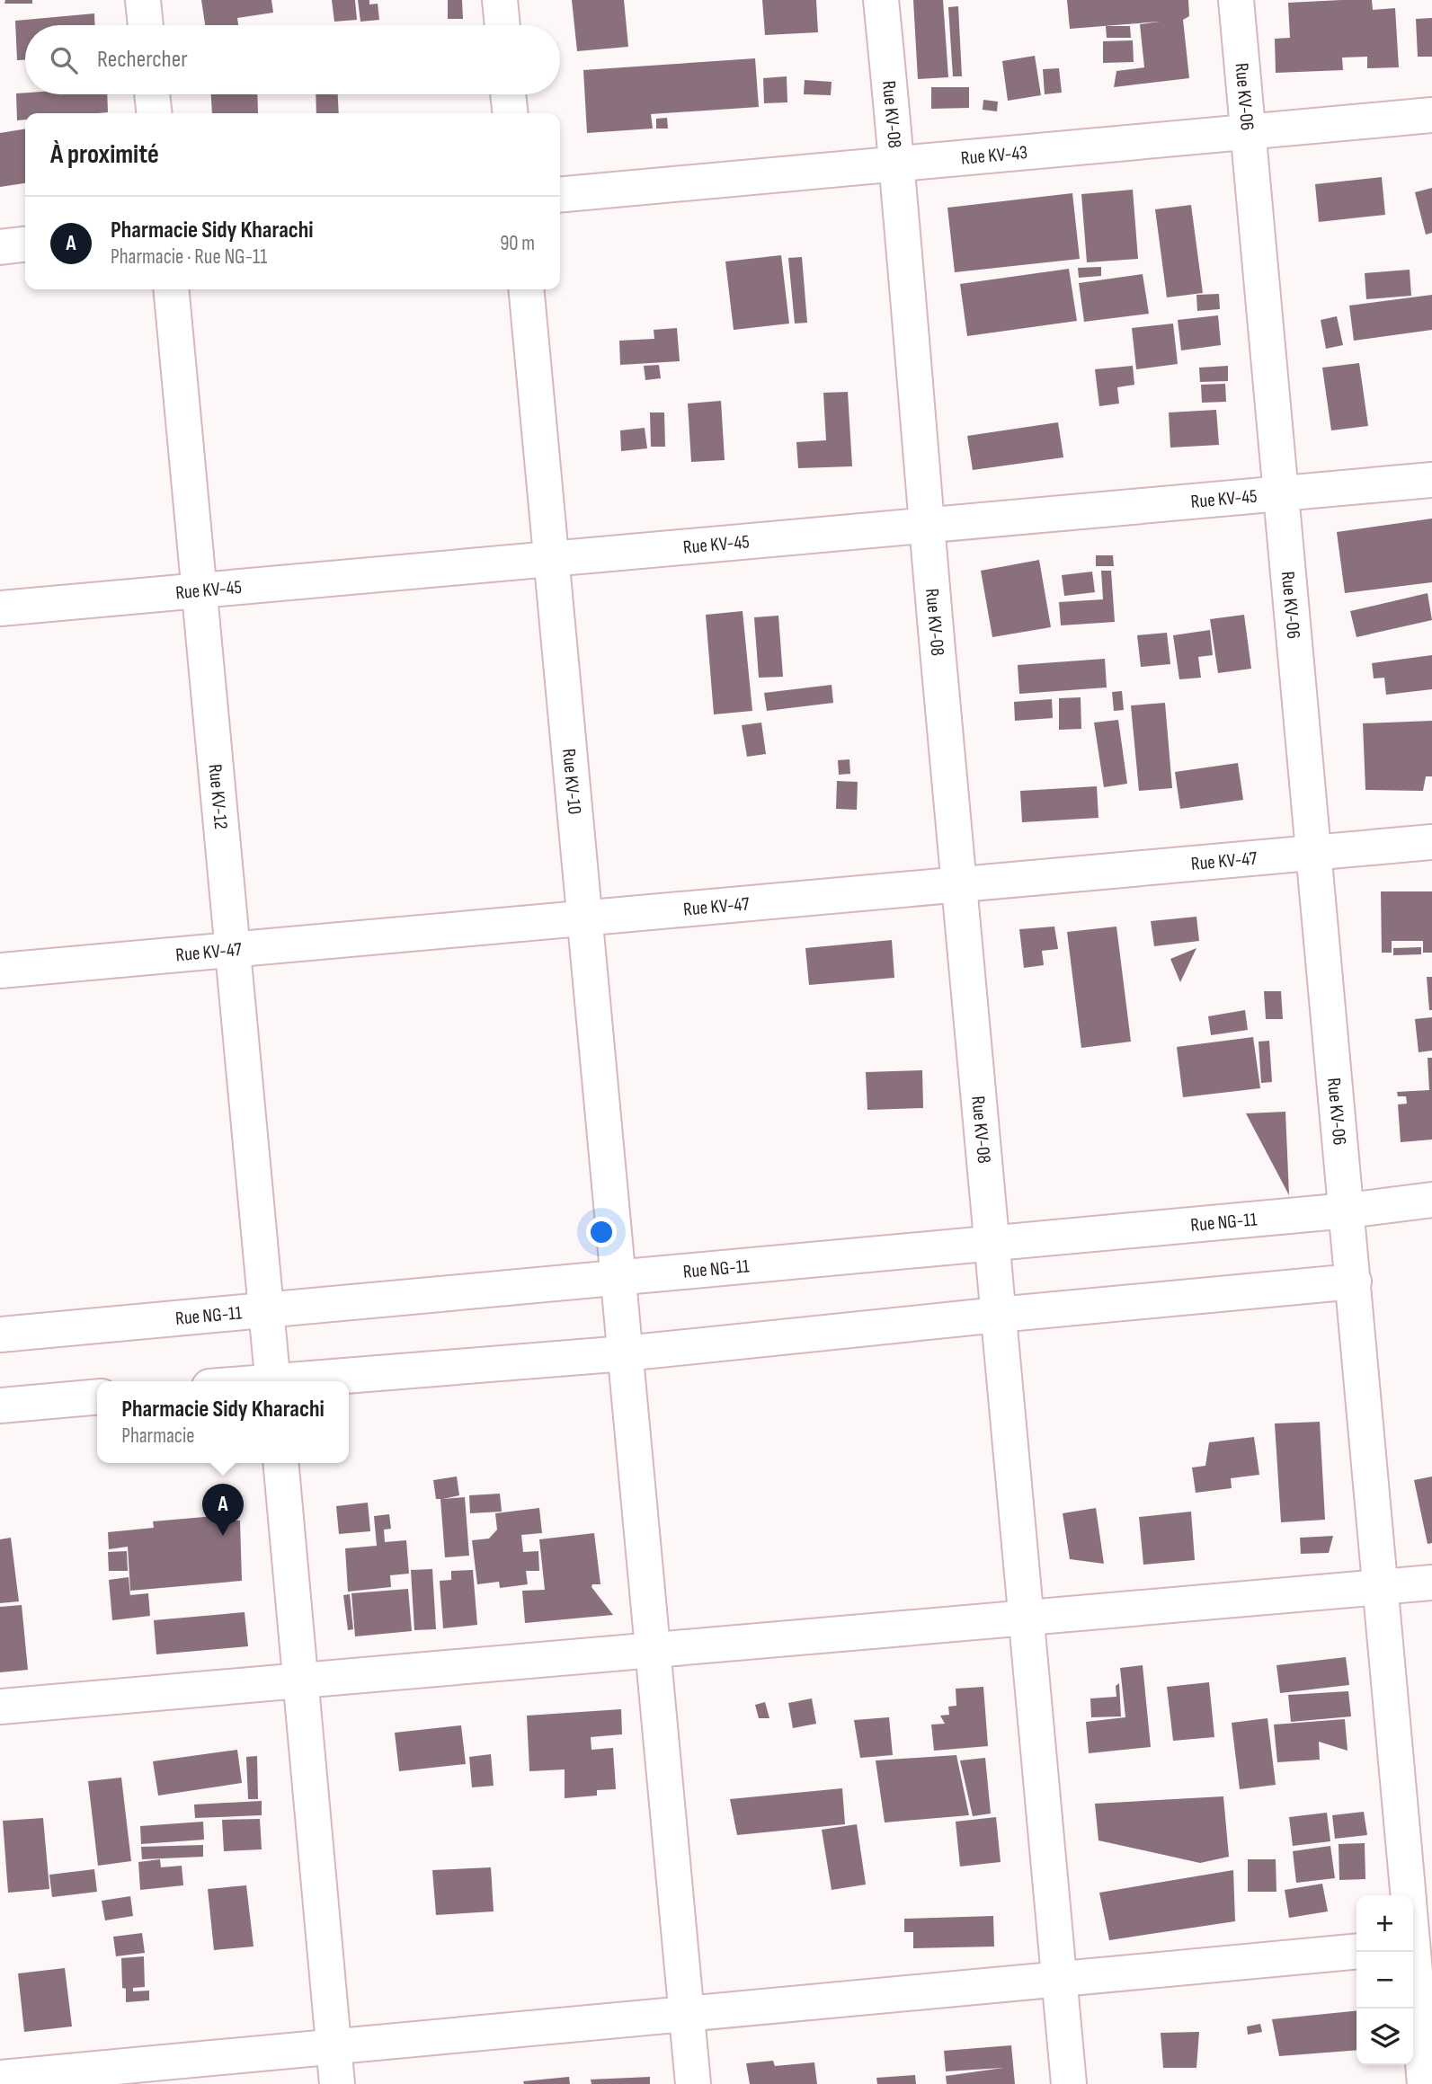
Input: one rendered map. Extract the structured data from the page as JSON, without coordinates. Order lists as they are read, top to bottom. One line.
{"streets":{"street":["Rue KV-06","Rue KV-08","Rue KV-43","Rue KV-45","Rue KV-10","Rue KV-12","Rue KV-47","Rue NG-11"]},"crossings":[["Rue KV-06","Rue KV-43"],["Rue KV-06","Rue KV-45"],["Rue KV-06","Rue KV-47"],["Rue KV-06","Rue NG-11"],["Rue KV-08","Rue KV-43"],["Rue KV-08","Rue KV-45"],["Rue KV-08","Rue KV-47"],["Rue KV-08","Rue NG-11"],["Rue KV-45","Rue KV-10"],["Rue KV-45","Rue KV-12"],["Rue KV-10","Rue KV-47"],["Rue KV-10","Rue NG-11"],["Rue KV-12","Rue KV-47"],["Rue KV-12","Rue NG-11"]],"page":{"search":"Rechercher","heading":"À proximité","list":[{"mark":"A","name":"Pharmacie Sidy Kharachi","note":"Pharmacie · Rue NG-11","value":"90 m"}],"popup":["Pharmacie Sidy Kharachi","Pharmacie"],"pins":"A","map_buttons":["+","−"]}}
